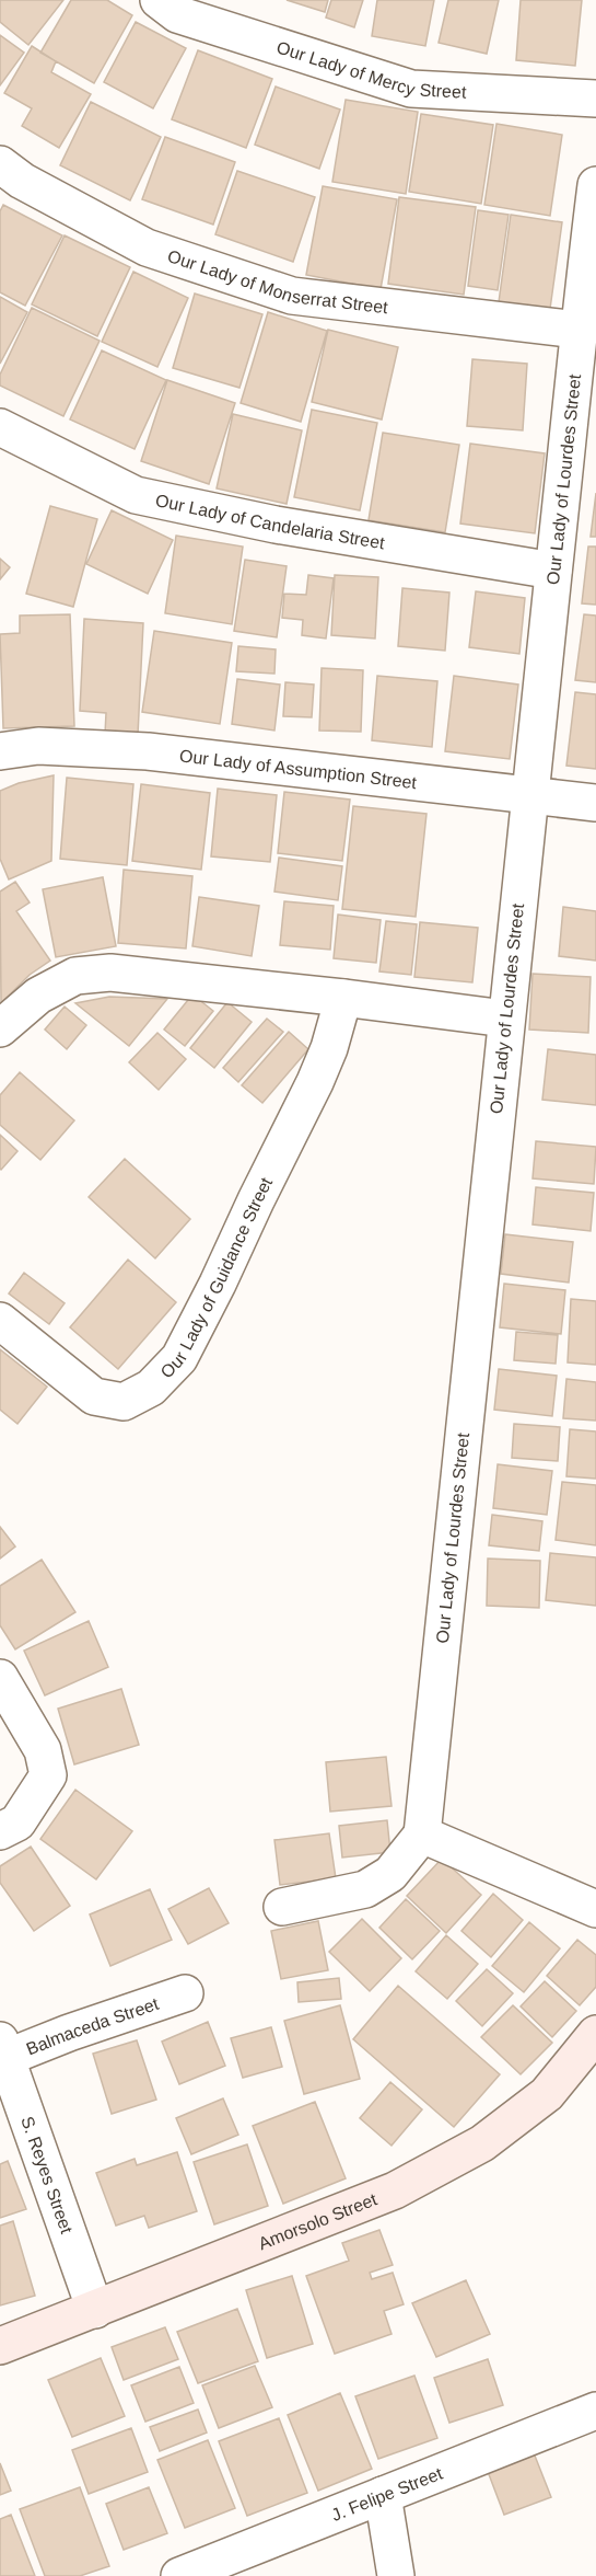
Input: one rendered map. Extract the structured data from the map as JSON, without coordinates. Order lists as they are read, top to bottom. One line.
{"streets":{"main road":["Amorsolo Street"],"street":["Our Lady of Mercy Street","Our Lady of Monserrat Street","Our Lady of Lourdes Street","Our Lady of Candelaria Street","Our Lady of Assumption Street","Our Lady of Guidance Street","Balmaceda Street","S. Reyes Street","J. Felipe Street"]},"crossings":[["Our Lady of Monserrat Street","Our Lady of Lourdes Street"],["Our Lady of Lourdes Street","Our Lady of Candelaria Street"],["Our Lady of Lourdes Street","Our Lady of Assumption Street"],["Balmaceda Street","S. Reyes Street"],["S. Reyes Street","Amorsolo Street"]]}
